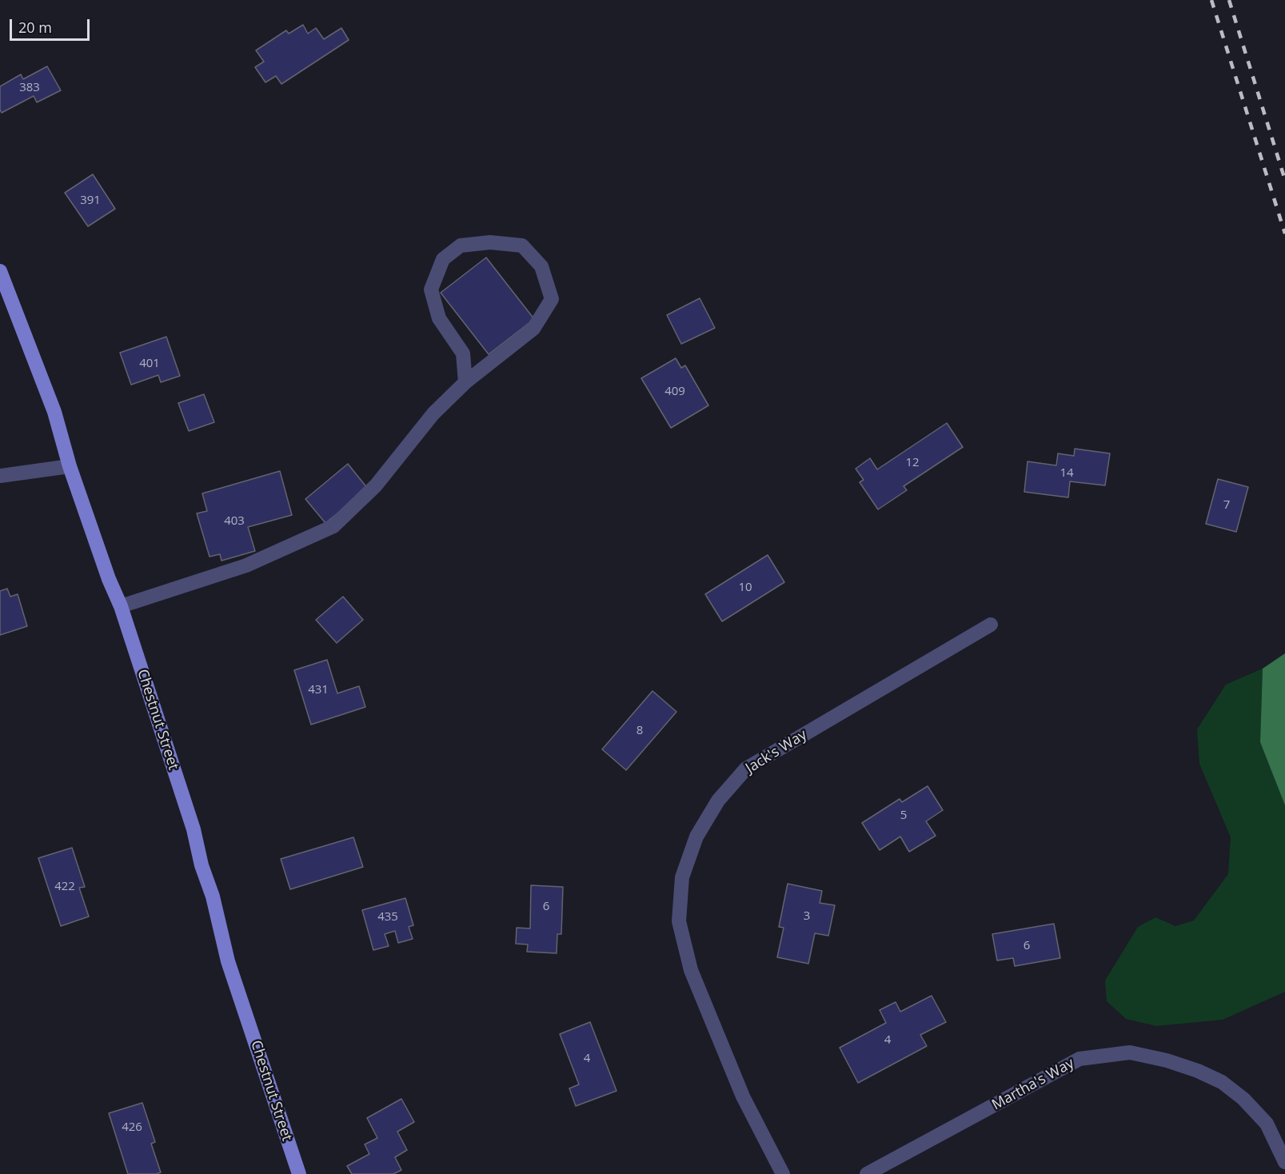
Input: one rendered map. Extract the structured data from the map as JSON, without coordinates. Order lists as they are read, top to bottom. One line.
{"streets":{"main road":["Chestnut Street"],"street":["Jack's Way","Martha's Way"]},"house_numbers":["383","391","401","409","12","14","7","403","10","431","8","5","422","6","3","435","6","4","4","426"],"scale_bar":"20 m"}
